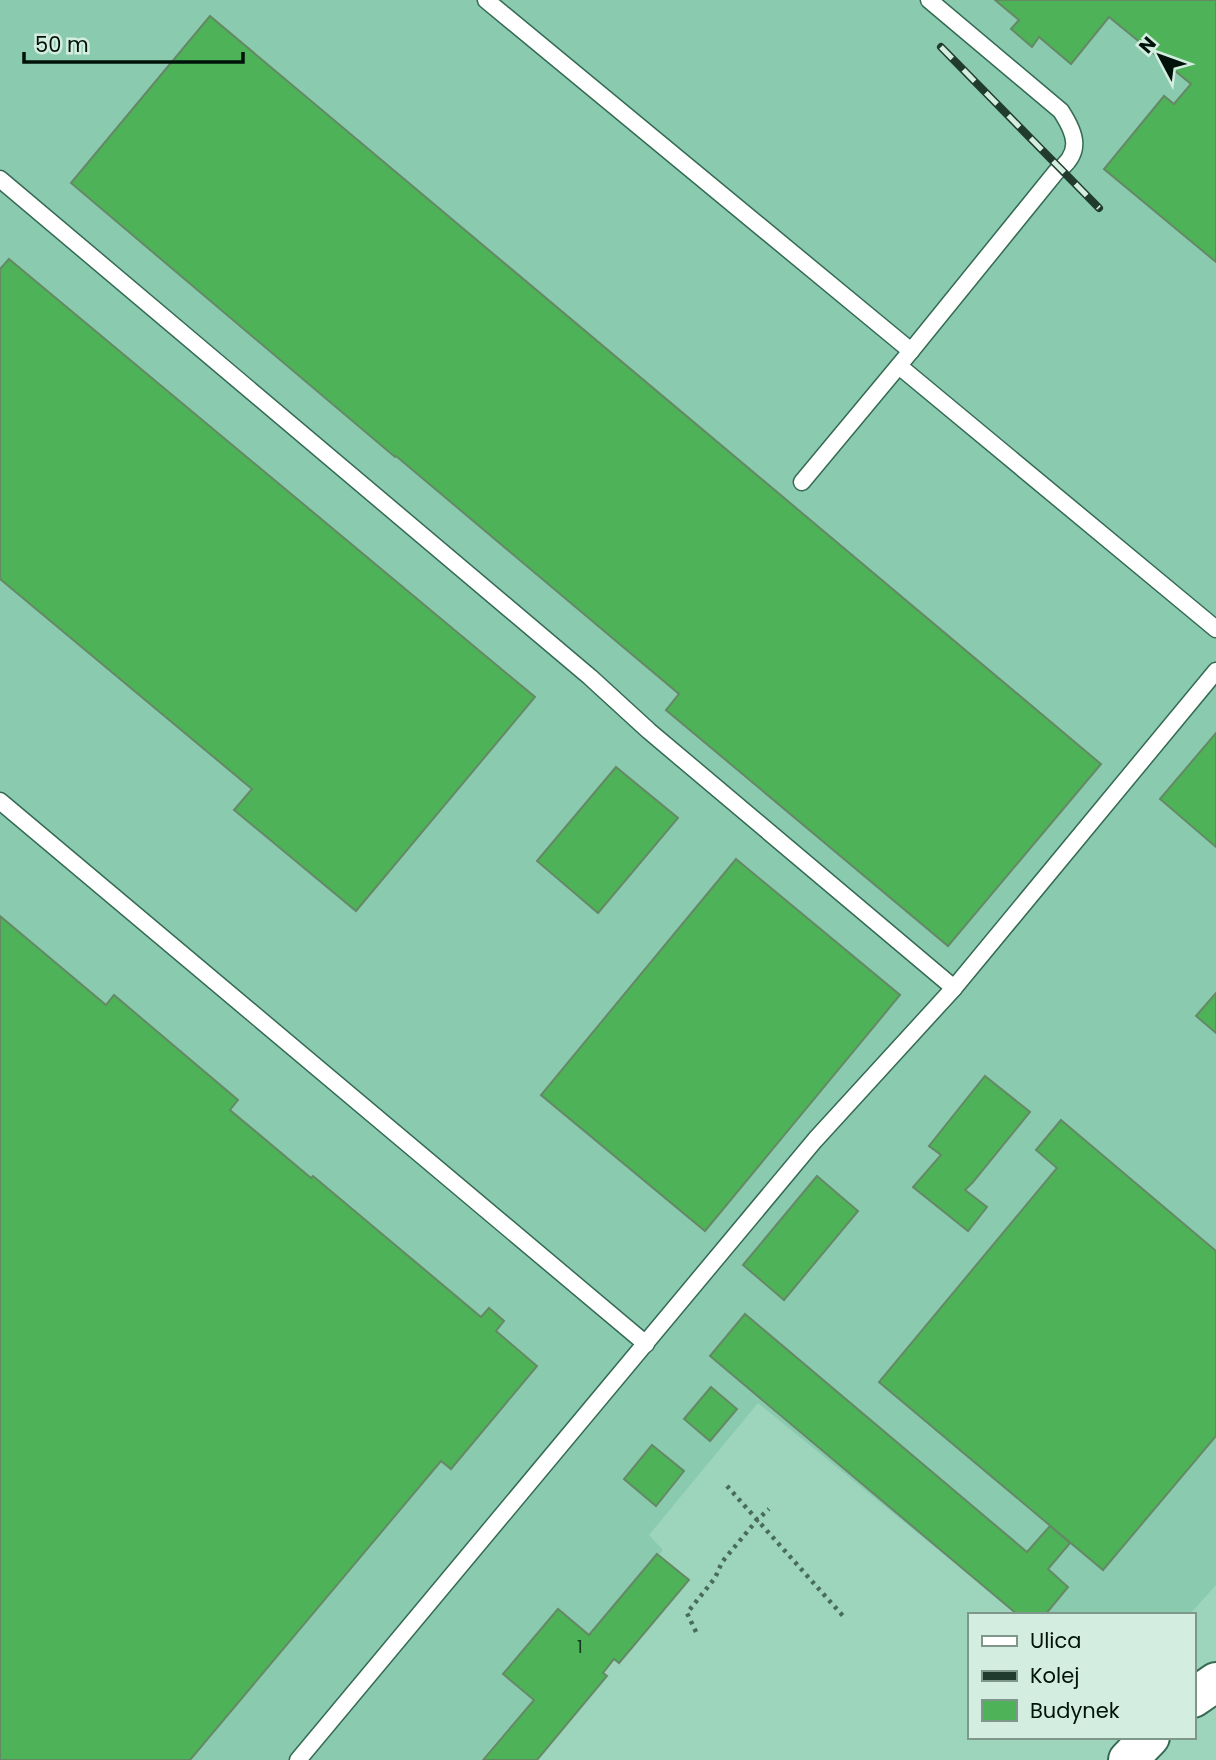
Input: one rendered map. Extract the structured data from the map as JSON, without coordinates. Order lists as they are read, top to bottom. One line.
{"house_numbers":["1"],"legend":["Ulica","Kolej","Budynek"],"scale_bar":"50 m","north":"top left"}
